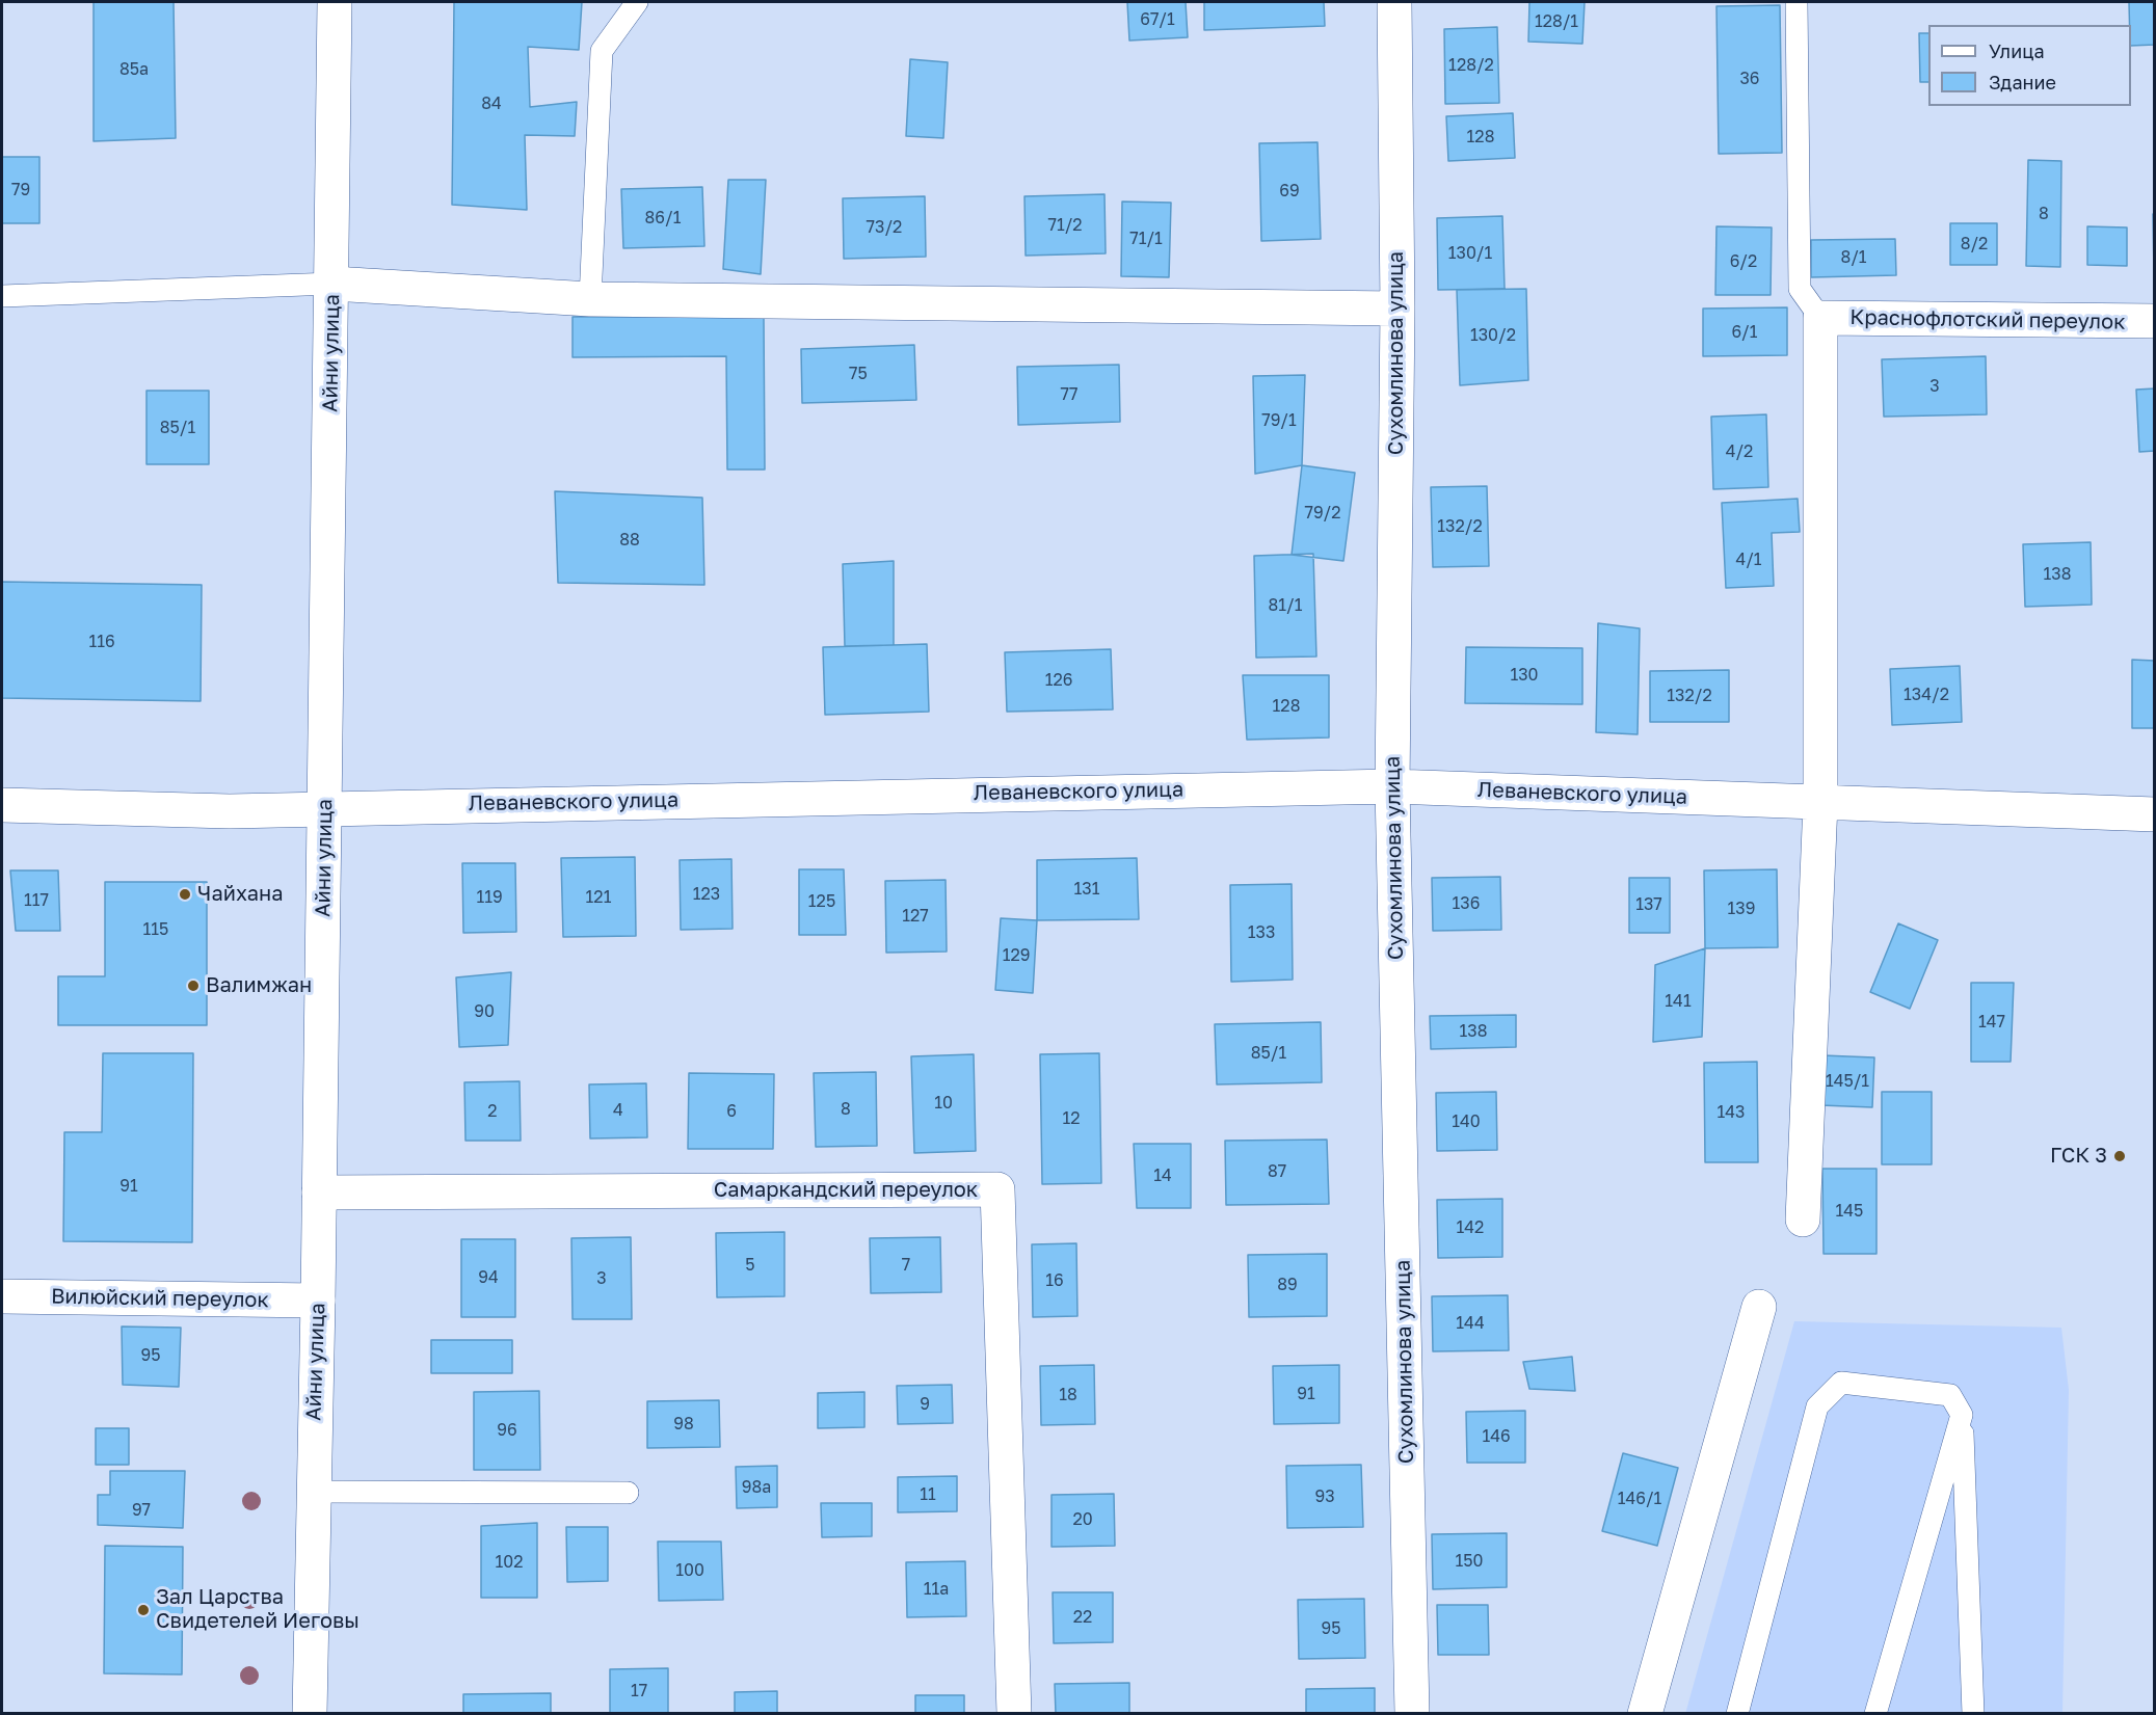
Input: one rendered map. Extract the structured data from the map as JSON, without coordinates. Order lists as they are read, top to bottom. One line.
{"streets":{"street":["Краснофлотский переулок","Айни улица","Сухомлинова улица","Леваневского улица","Самаркандский переулок","Вилюйский переулок"]},"crossings":[["Айни улица","Леваневского улица"],["Айни улица","Самаркандский переулок"],["Айни улица","Вилюйский переулок"],["Сухомлинова улица","Леваневского улица"]],"places":["Чайхана","Валимжан","ГСК 3","Зал Царства Свидетелей Иеговы"],"house_numbers":["67/1","128/1","128/2","85a","36","84","128","79","69","8","86/1","71/2","73/2","71/1","8/2","130/1","8/1","6/2","6/1","130/2","75","3","77","79/1","85/1","4/2","79/2","132/2","88","4/1","138","81/1","116","130","126","134/2","132/2","128","131","123","119","121","117","125","136","137","139","127","115","133","129","141","90","147","138","85/1","145/1","10","8","4","2","6","143","12","140","87","14","91","145","142","5","7","94","3","16","89","144","95","91","18","9","98","96","146","98а","11","93","146/1","97","20","150","102","100","11а","22","95","17"],"legend":["Улица","Здание"]}
